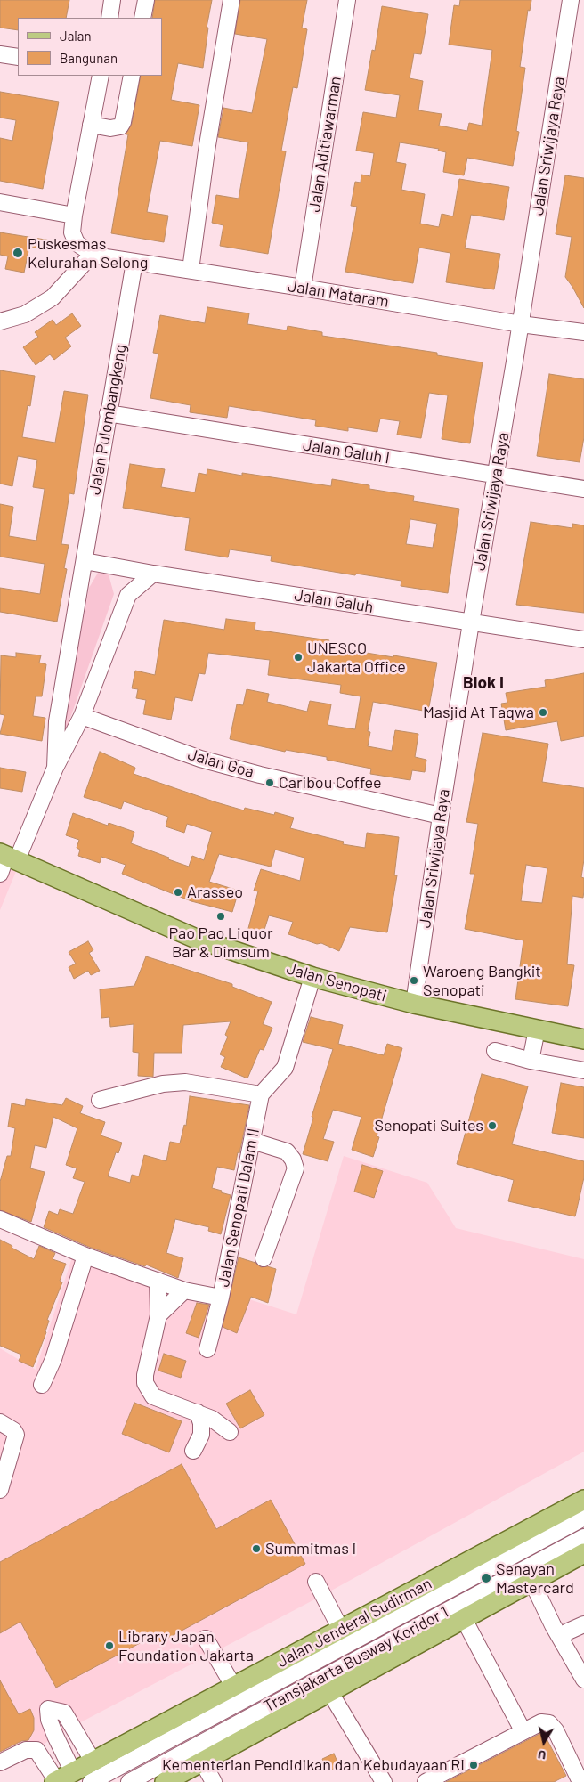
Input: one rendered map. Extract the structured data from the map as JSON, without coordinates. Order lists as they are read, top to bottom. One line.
{"streets":{"main road":["Jalan Senopati","Jalan Jenderal Sudirman"],"street":["Jalan Aditiawarman","Jalan Sriwijaya Raya","Jalan Mataram","Jalan Pulombangkeng","Jalan Galuh I","Jalan Galuh","Jalan Goa","Jalan Senopati Dalam II","Transjakarta Busway Koridor 1"]},"crossings":[["Jalan Aditiawarman","Jalan Mataram"],["Jalan Sriwijaya Raya","Jalan Mataram"],["Jalan Sriwijaya Raya","Jalan Galuh I"],["Jalan Sriwijaya Raya","Jalan Galuh"],["Jalan Sriwijaya Raya","Jalan Goa"],["Jalan Sriwijaya Raya","Jalan Senopati"],["Jalan Mataram","Jalan Pulombangkeng"],["Jalan Pulombangkeng","Jalan Galuh I"],["Jalan Pulombangkeng","Jalan Galuh"],["Jalan Pulombangkeng","Jalan Goa"],["Jalan Pulombangkeng","Jalan Senopati"]],"districts":["Blok I"],"places":["Puskesmas Kelurahan Selong","UNESCO Jakarta Office","Masjid At Taqwa","Caribou Coffee","Arasseo","Pao Pao Liquor Bar & Dimsum","Waroeng Bangkit Senopati","Senopati Suites","Summitmas I","Senayan Mastercard","Library Japan Foundation Jakarta","Kementerian Pendidikan dan Kebudayaan RI"],"legend":["Jalan","Bangunan"],"north":"bottom"}
